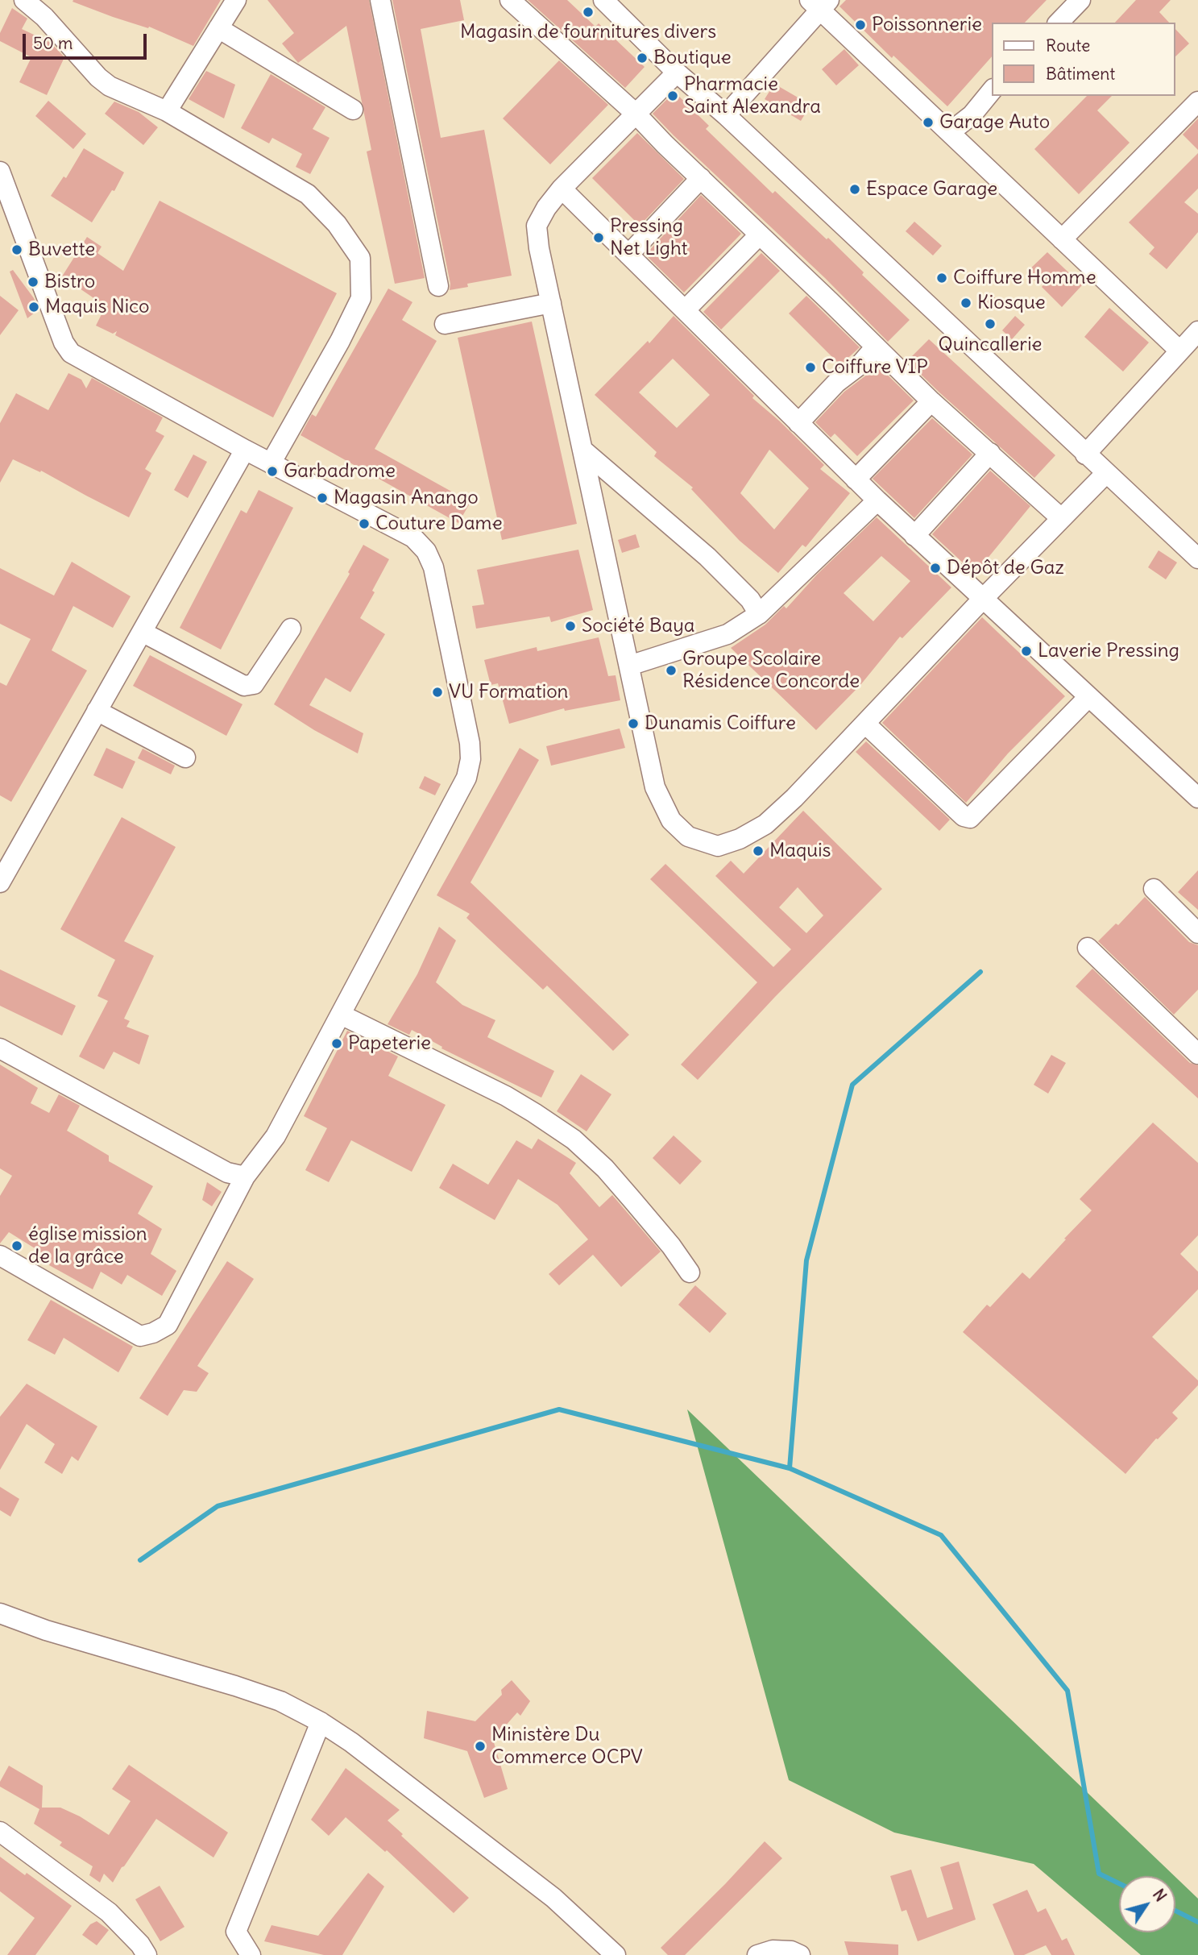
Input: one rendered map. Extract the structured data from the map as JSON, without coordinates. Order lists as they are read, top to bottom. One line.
{"places":["Magasin de fournitures divers","Poissonnerie","Boutique","Pharmacie Saint Alexandra","Garage Auto","Espace Garage","Pressing Net Light","Buvette","Coiffure Homme","Bistro","Kiosque","Maquis Nico","Quincallerie","Coiffure VIP","Garbadrome","Magasin Anango","Couture Dame","Dépôt de Gaz","Société Baya","Laverie Pressing","Groupe Scolaire Résidence Concorde","VU Formation","Dunamis Coiffure","Maquis","Papeterie","église mission de la grâce","Ministère Du Commerce OCPV"],"legend":["Route","Bâtiment"],"scale_bar":"50 m","north":"top right"}
